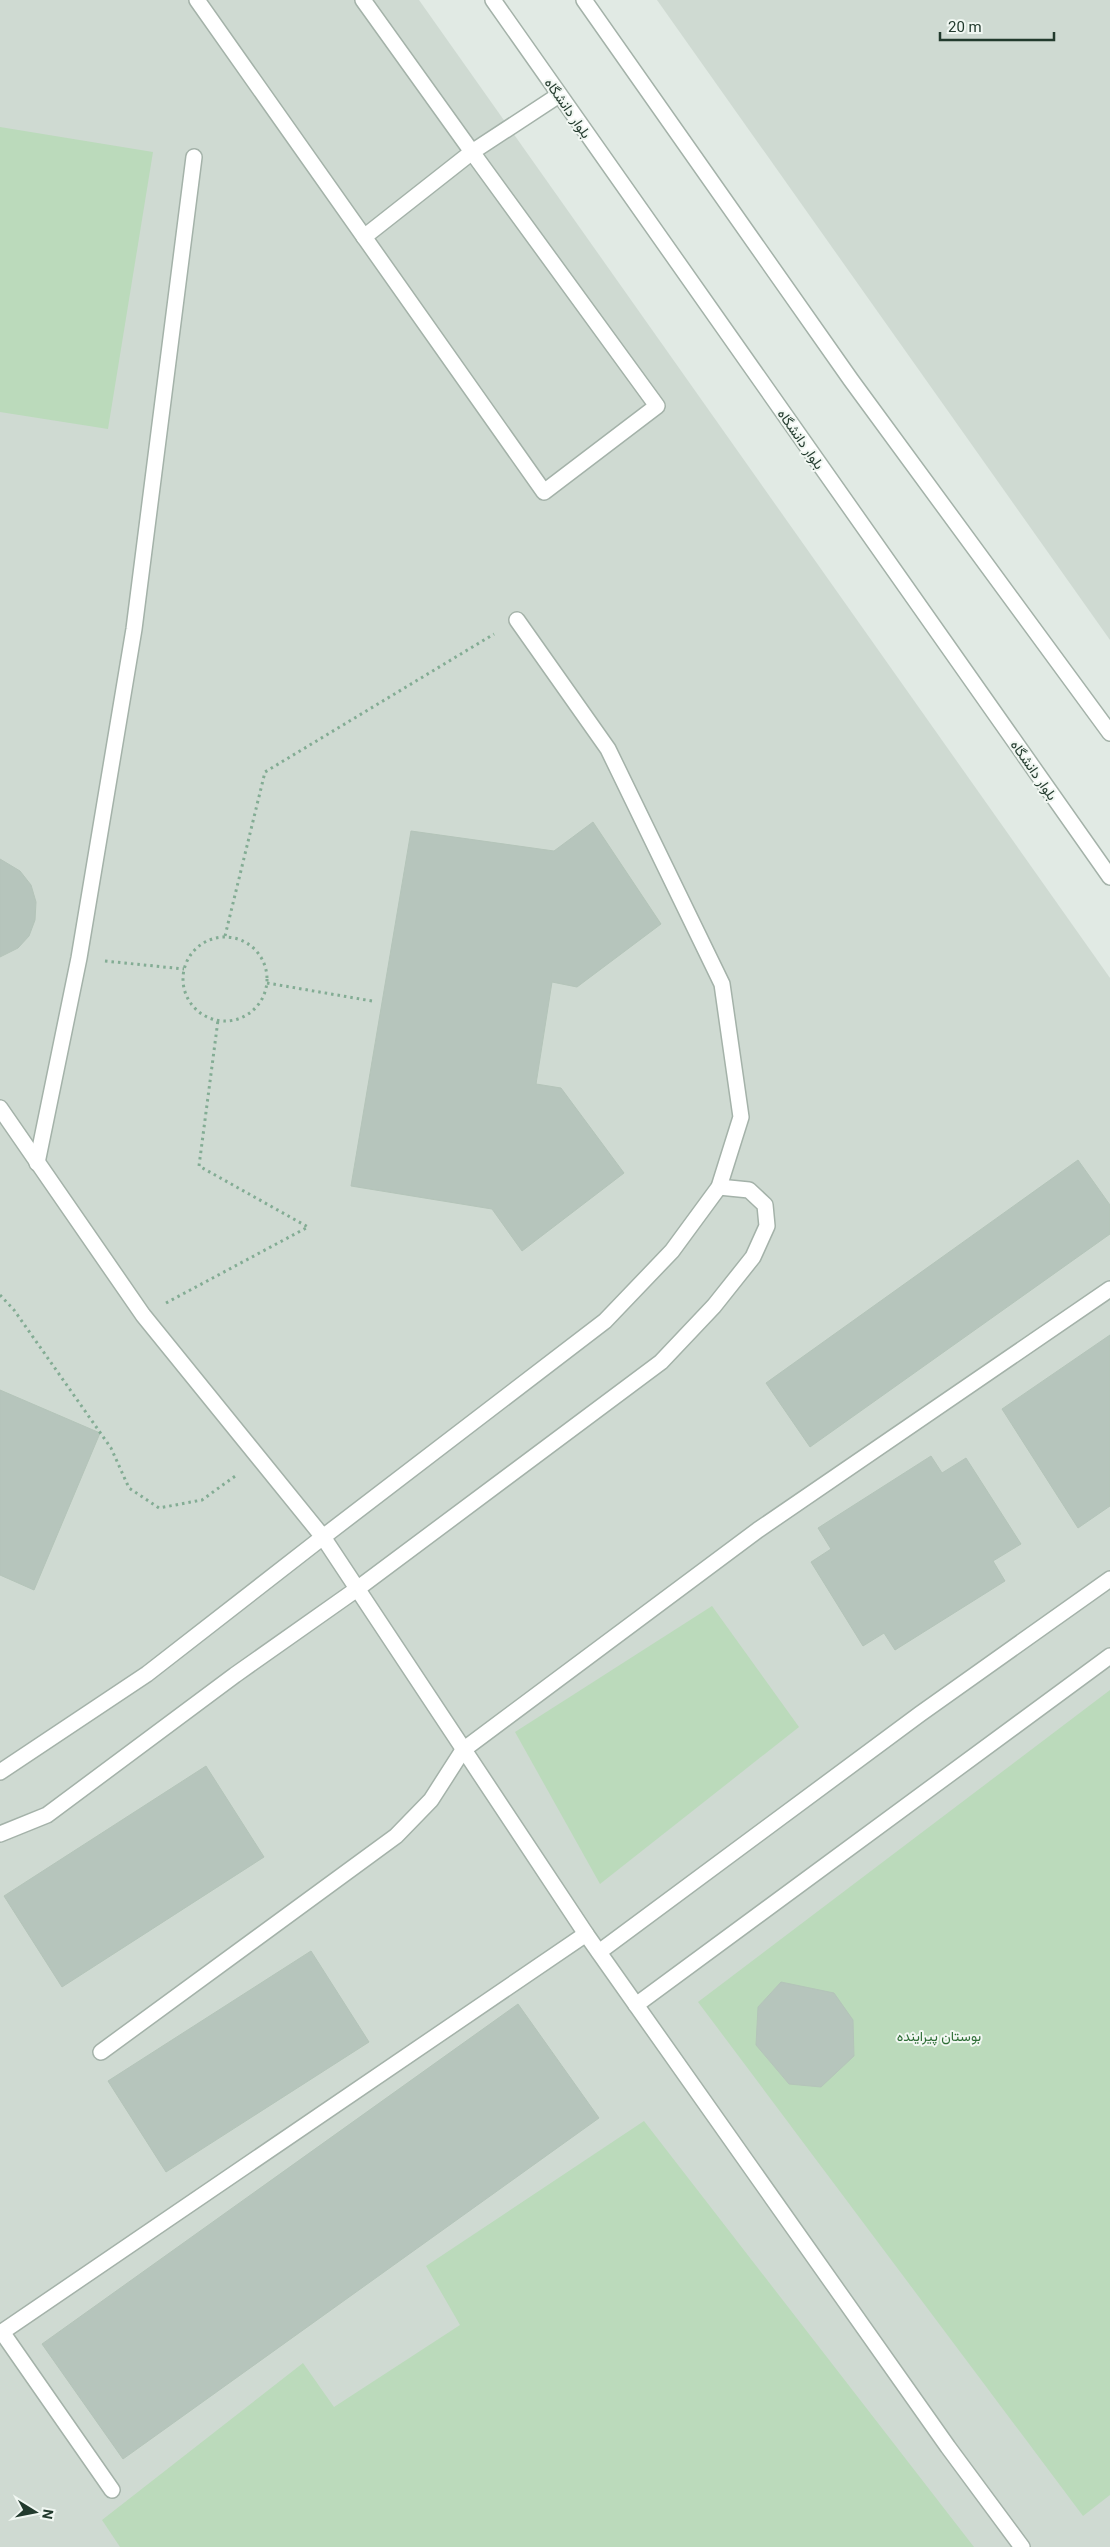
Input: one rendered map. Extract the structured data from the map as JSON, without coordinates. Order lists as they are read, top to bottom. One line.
{"streets":{"street":["بلوار دانشگاه"]},"parks":["بوستان پیراینده"],"scale_bar":"20 m","north":"right"}
